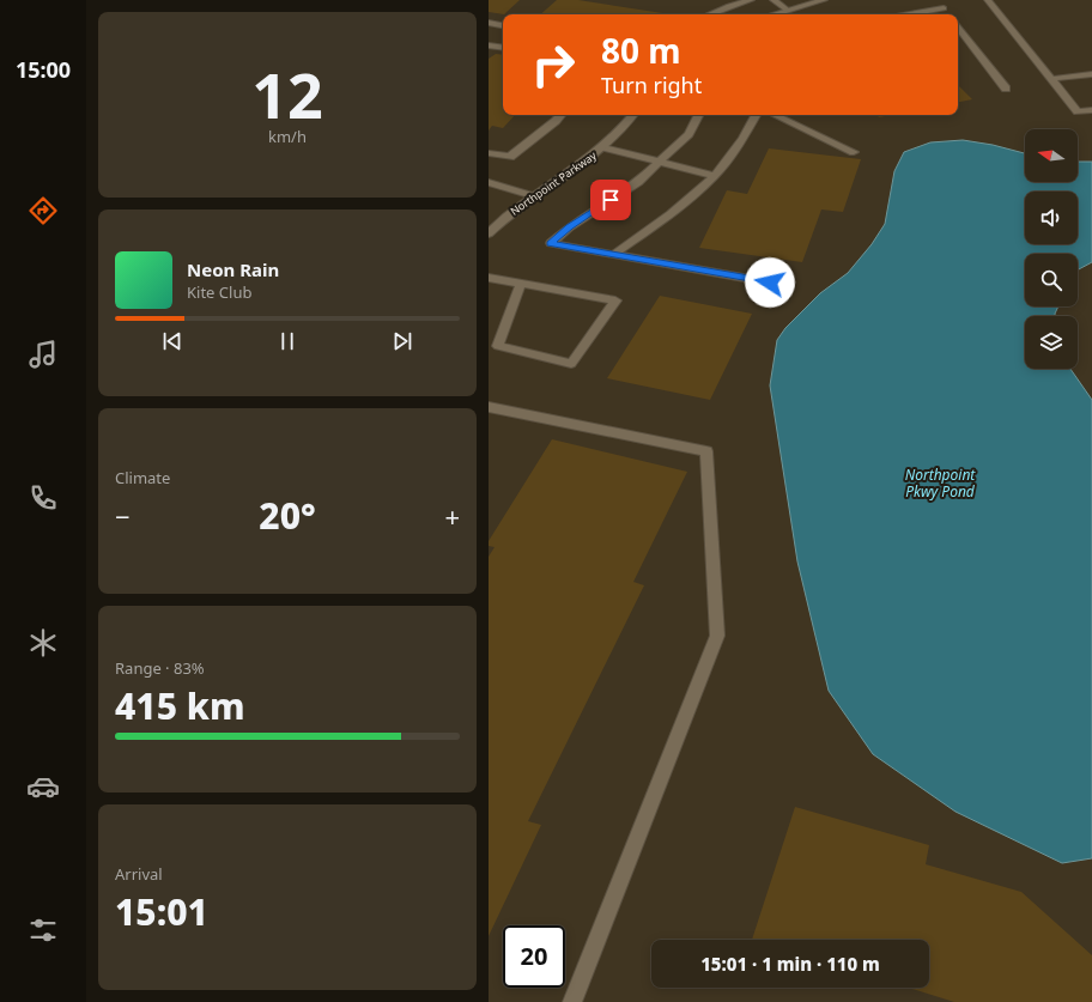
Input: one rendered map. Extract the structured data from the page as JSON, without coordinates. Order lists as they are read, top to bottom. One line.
{"streets":{"street":["Northpoint Parkway"]},"water":["Northpoint Pkwy Pond"],"north":"left","page":{"tabs":"15:00","tile":[["12","km/h"],"Climate",["Range · 83%","415 km"],["Arrival","15:01"]],"turn":["80 m","Turn right"],"song":["Neon Rain","Kite Club"],"heat":["−","20°","+"],"limit":"20","trip":"15:01 · 1 min · 110 m"}}
